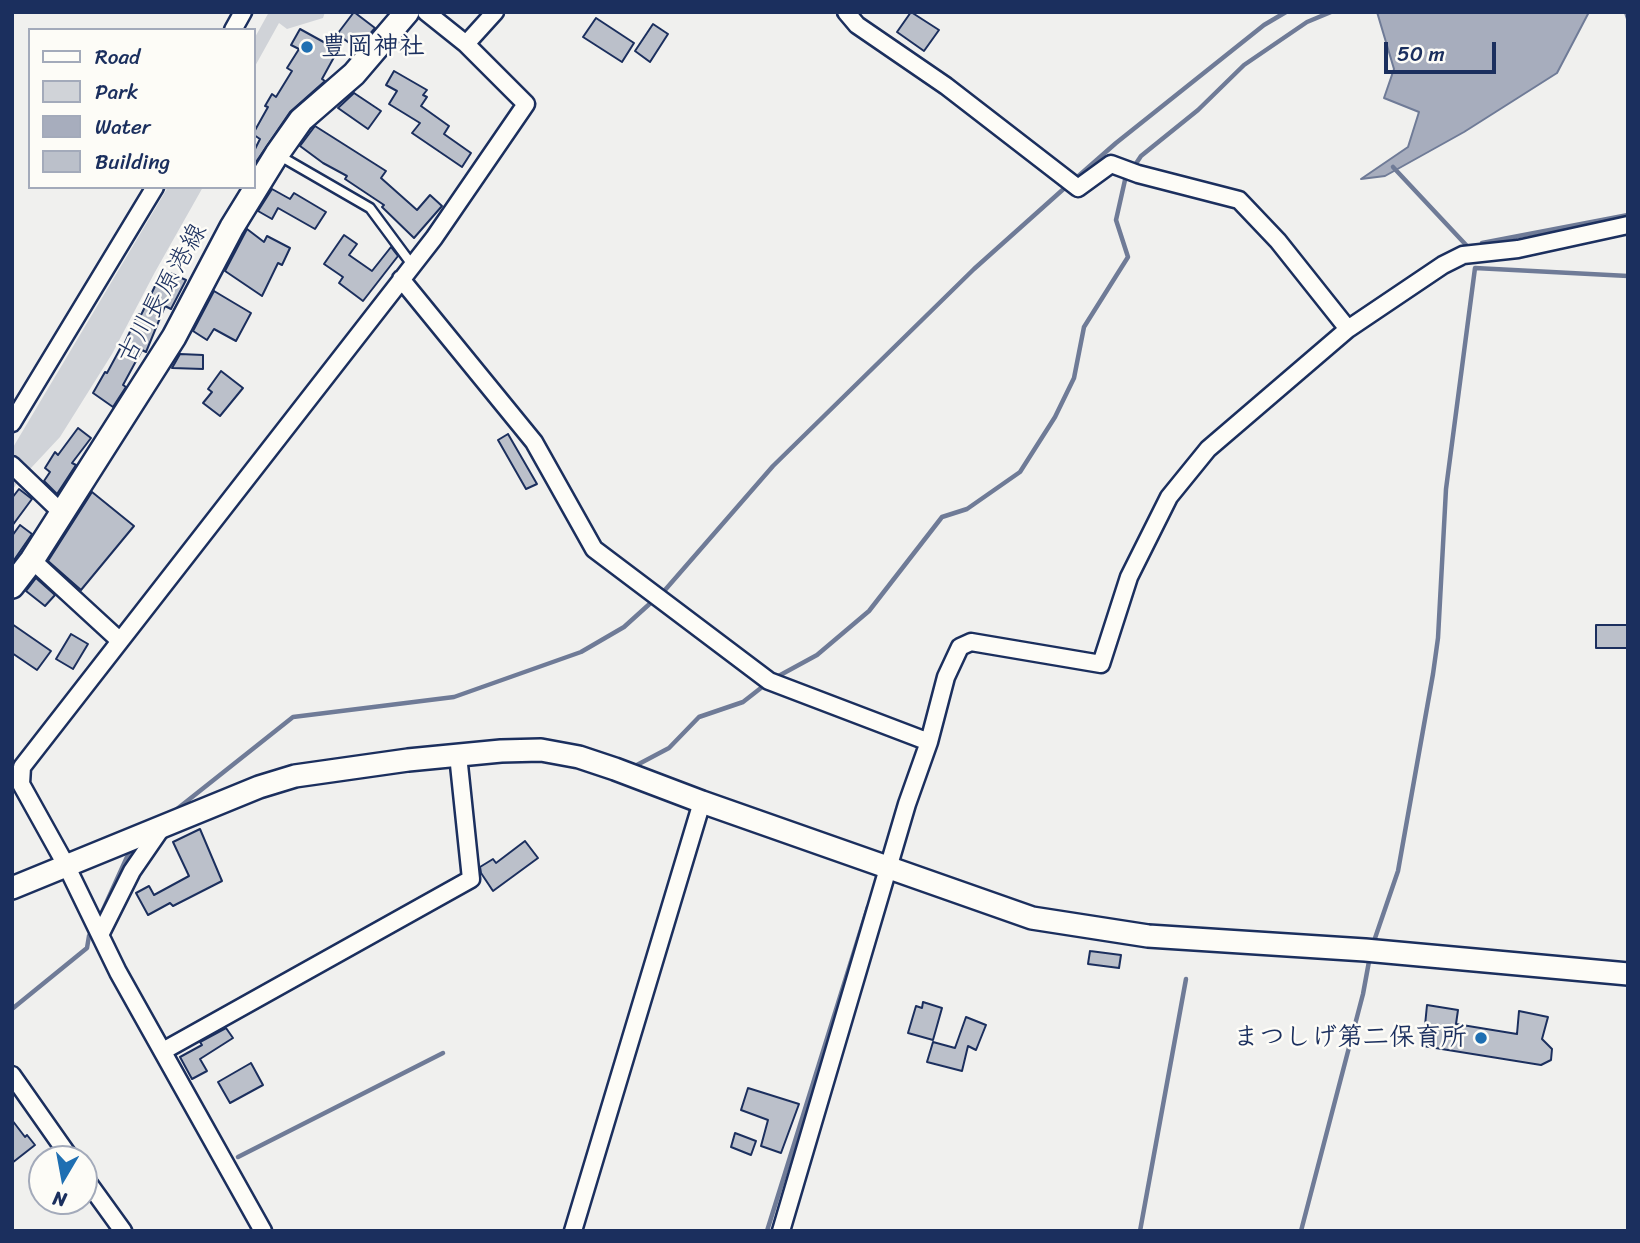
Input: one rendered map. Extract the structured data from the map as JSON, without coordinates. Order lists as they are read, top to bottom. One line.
{"streets":{"main road":["古川長原港線"]},"places":["豊岡神社","まつしげ第二保育所"],"legend":["Road","Park","Water","Building"],"scale_bar":"50 m","north":"bottom"}
